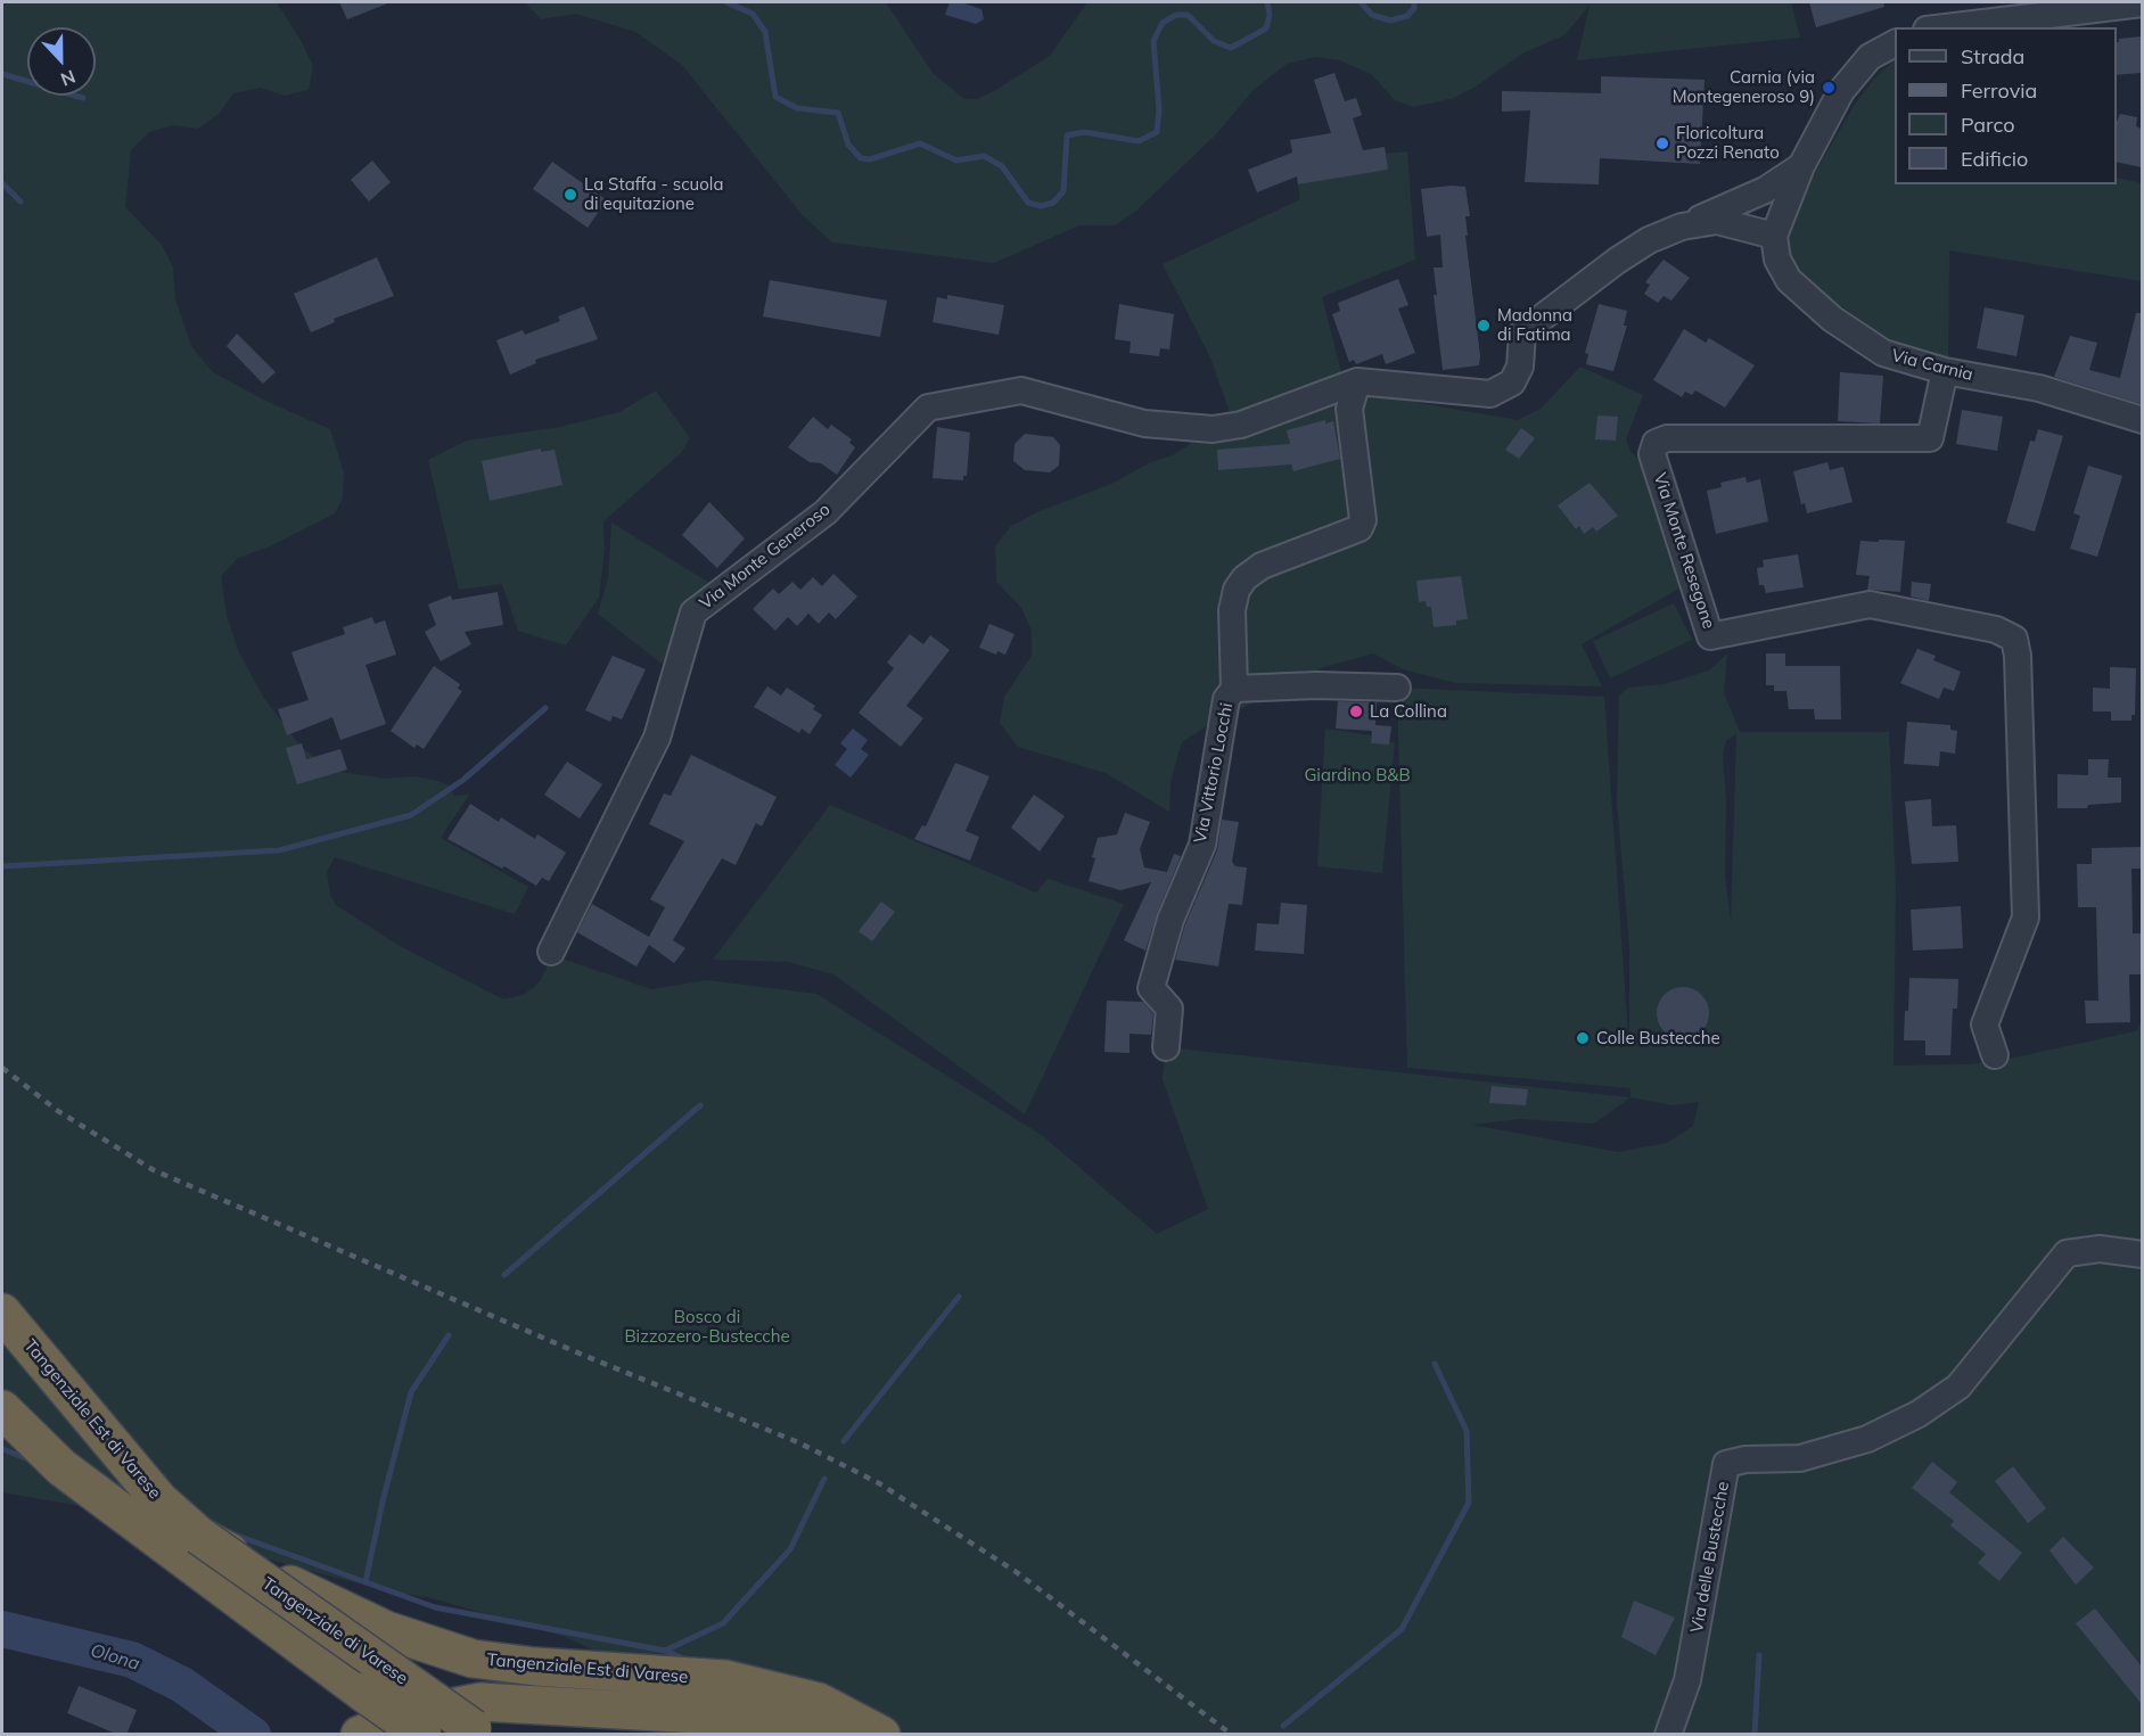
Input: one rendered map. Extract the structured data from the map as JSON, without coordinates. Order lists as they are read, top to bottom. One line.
{"streets":{"highway":["Tangenziale Est di Varese","Tangenziale di Varese"],"street":["Via Carnia","Via Monte Resegone","Via Monte Generoso","Via Vittorio Locchi","Via delle Bustecche"]},"crossings":[["Via Carnia","Via Monte Resegone"],["Via Carnia","Via Monte Generoso"],["Tangenziale Est di Varese","Tangenziale di Varese"]],"water":["Olona"],"parks":["Giardino B&B","Bosco di Bizzozero-Bustecche"],"places":["Carnia (via Montegeneroso 9)","Floricoltura Pozzi Renato","La Staffa - scuola di equitazione","Madonna di Fatima","La Collina","Colle Bustecche"],"legend":["Strada","Ferrovia","Parco","Edificio"],"north":"bottom"}
